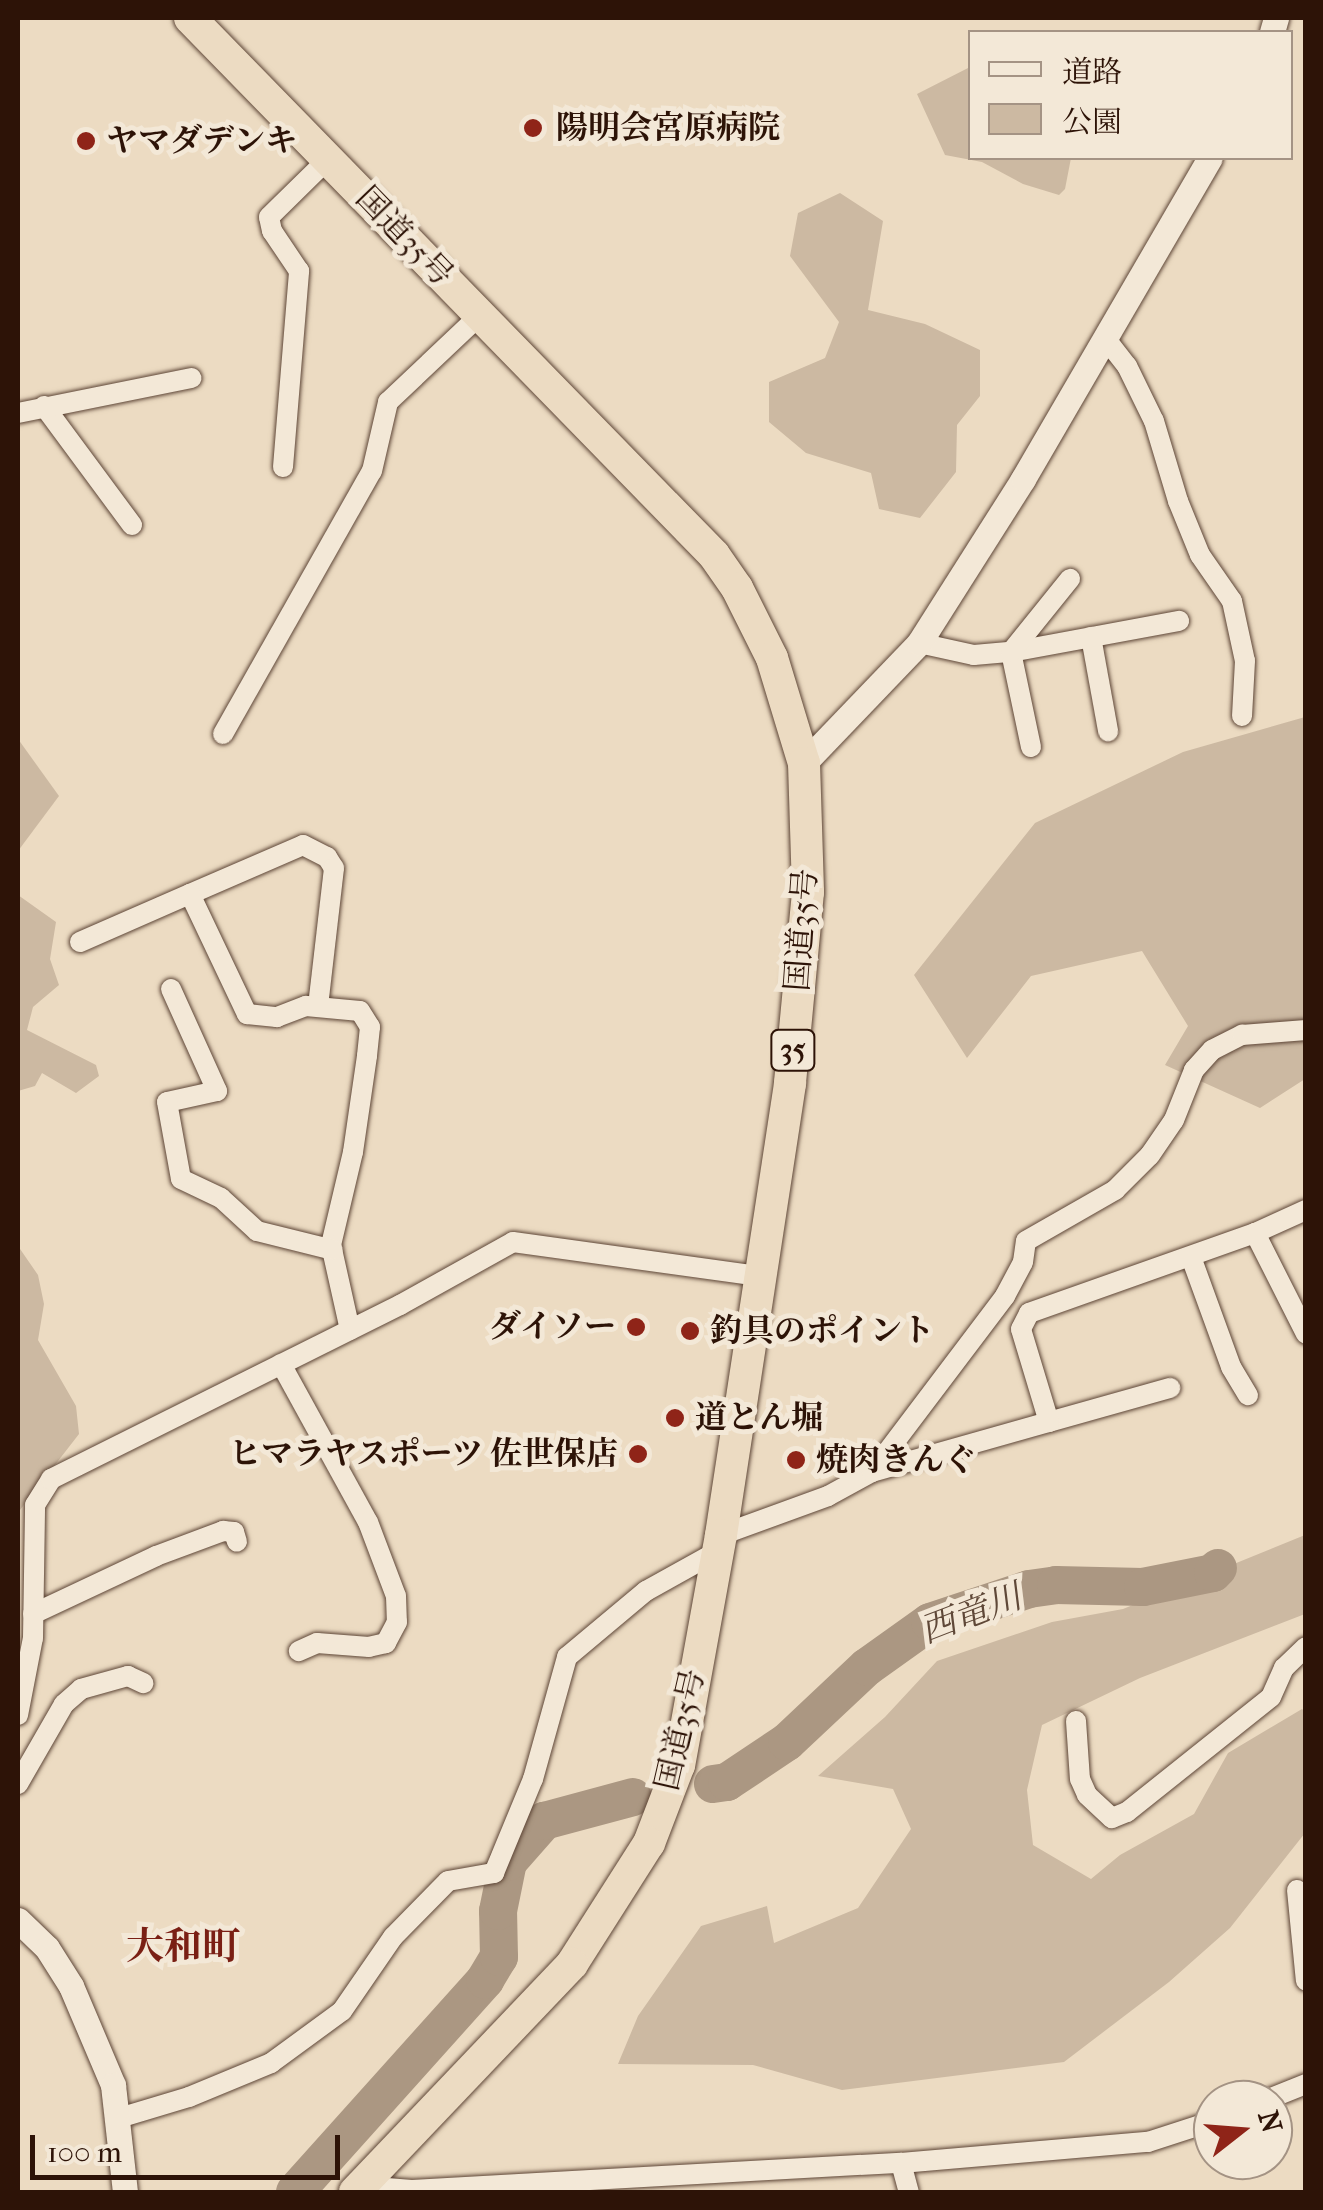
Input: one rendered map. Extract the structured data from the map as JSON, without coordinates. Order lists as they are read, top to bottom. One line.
{"streets":{"highway":["国道35号","35"]},"districts":["大和町"],"water":["西竜川"],"places":["陽明会宮原病院","ヤマダデンキ","ダイソー","釣具のポイント","道とん堀","ヒマラヤスポーツ 佐世保店","焼肉きんぐ"],"legend":["道路","公園"],"scale_bar":"100 m","north":"right"}
